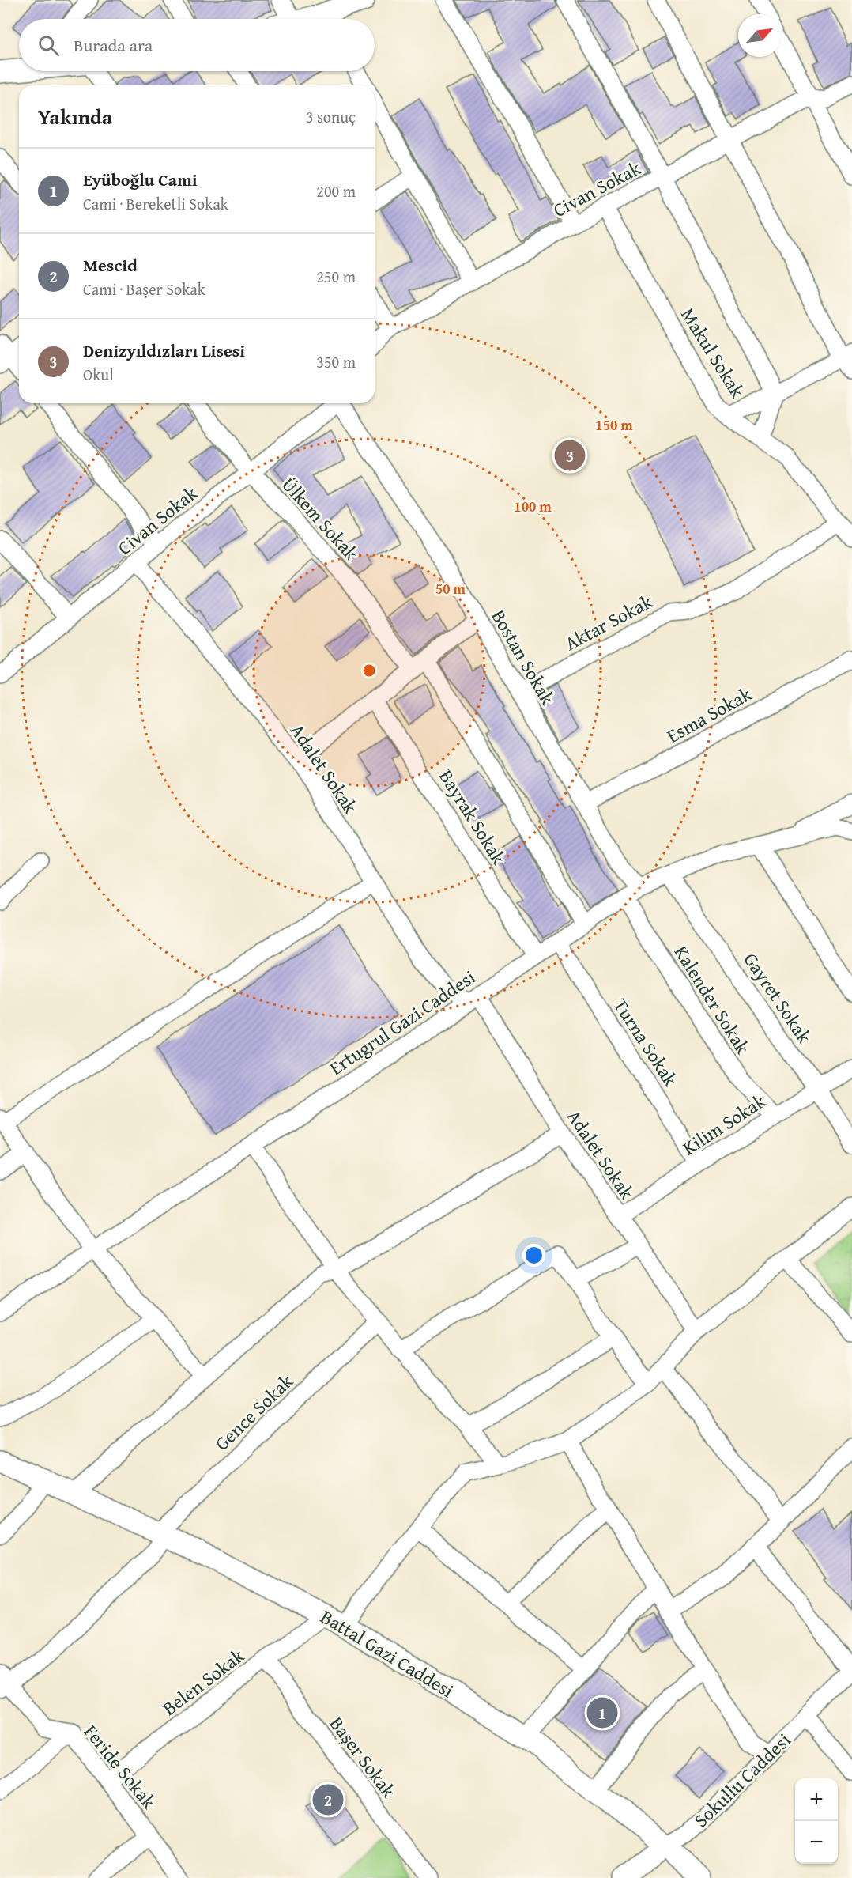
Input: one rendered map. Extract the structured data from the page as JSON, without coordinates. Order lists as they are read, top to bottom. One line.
{"streets":{"street":["Civan Sokak","Makul Sokak","Ülkem Sokak","Aktar Sokak","Bostan Sokak","Esma Sokak","Adalet Sokak","Bayrak Sokak","Gayret Sokak","Kalender Sokak","Ertugrul Gazi Caddesi","Turna Sokak","Kilim Sokak","Gence Sokak","Battal Gazi Caddesi","Belen Sokak","Başer Sokak","Feride Sokak","Sokullu Caddesi"]},"crossings":[["Civan Sokak","Makul Sokak"],["Civan Sokak","Ülkem Sokak"],["Civan Sokak","Adalet Sokak"],["Makul Sokak","Aktar Sokak"],["Aktar Sokak","Bostan Sokak"],["Bostan Sokak","Esma Sokak"],["Bostan Sokak","Ertugrul Gazi Caddesi"],["Adalet Sokak","Ertugrul Gazi Caddesi"],["Adalet Sokak","Kilim Sokak"],["Adalet Sokak","Belen Sokak"],["Bayrak Sokak","Ertugrul Gazi Caddesi"],["Gayret Sokak","Ertugrul Gazi Caddesi"],["Gayret Sokak","Kilim Sokak"],["Kalender Sokak","Ertugrul Gazi Caddesi"],["Kalender Sokak","Kilim Sokak"],["Ertugrul Gazi Caddesi","Turna Sokak"],["Turna Sokak","Kilim Sokak"],["Gence Sokak","Battal Gazi Caddesi"],["Gence Sokak","Feride Sokak"],["Battal Gazi Caddesi","Belen Sokak"],["Battal Gazi Caddesi","Sokullu Caddesi"],["Belen Sokak","Başer Sokak"],["Belen Sokak","Feride Sokak"]],"north":"top right","page":{"search":"Burada ara","heading":["Yakında","3 sonuç"],"list":[{"mark":"1","name":"Eyüboğlu Cami","note":"Cami · Bereketli Sokak","value":"200 m"},{"mark":"2","name":"Mescid","note":"Cami · Başer Sokak","value":"250 m"},{"mark":"3","name":"Denizyıldızları Lisesi","note":"Okul","value":"350 m"}],"pins":["3","1","2"],"map_buttons":["+","−"]},"rings":["150 m","100 m","50 m"]}
